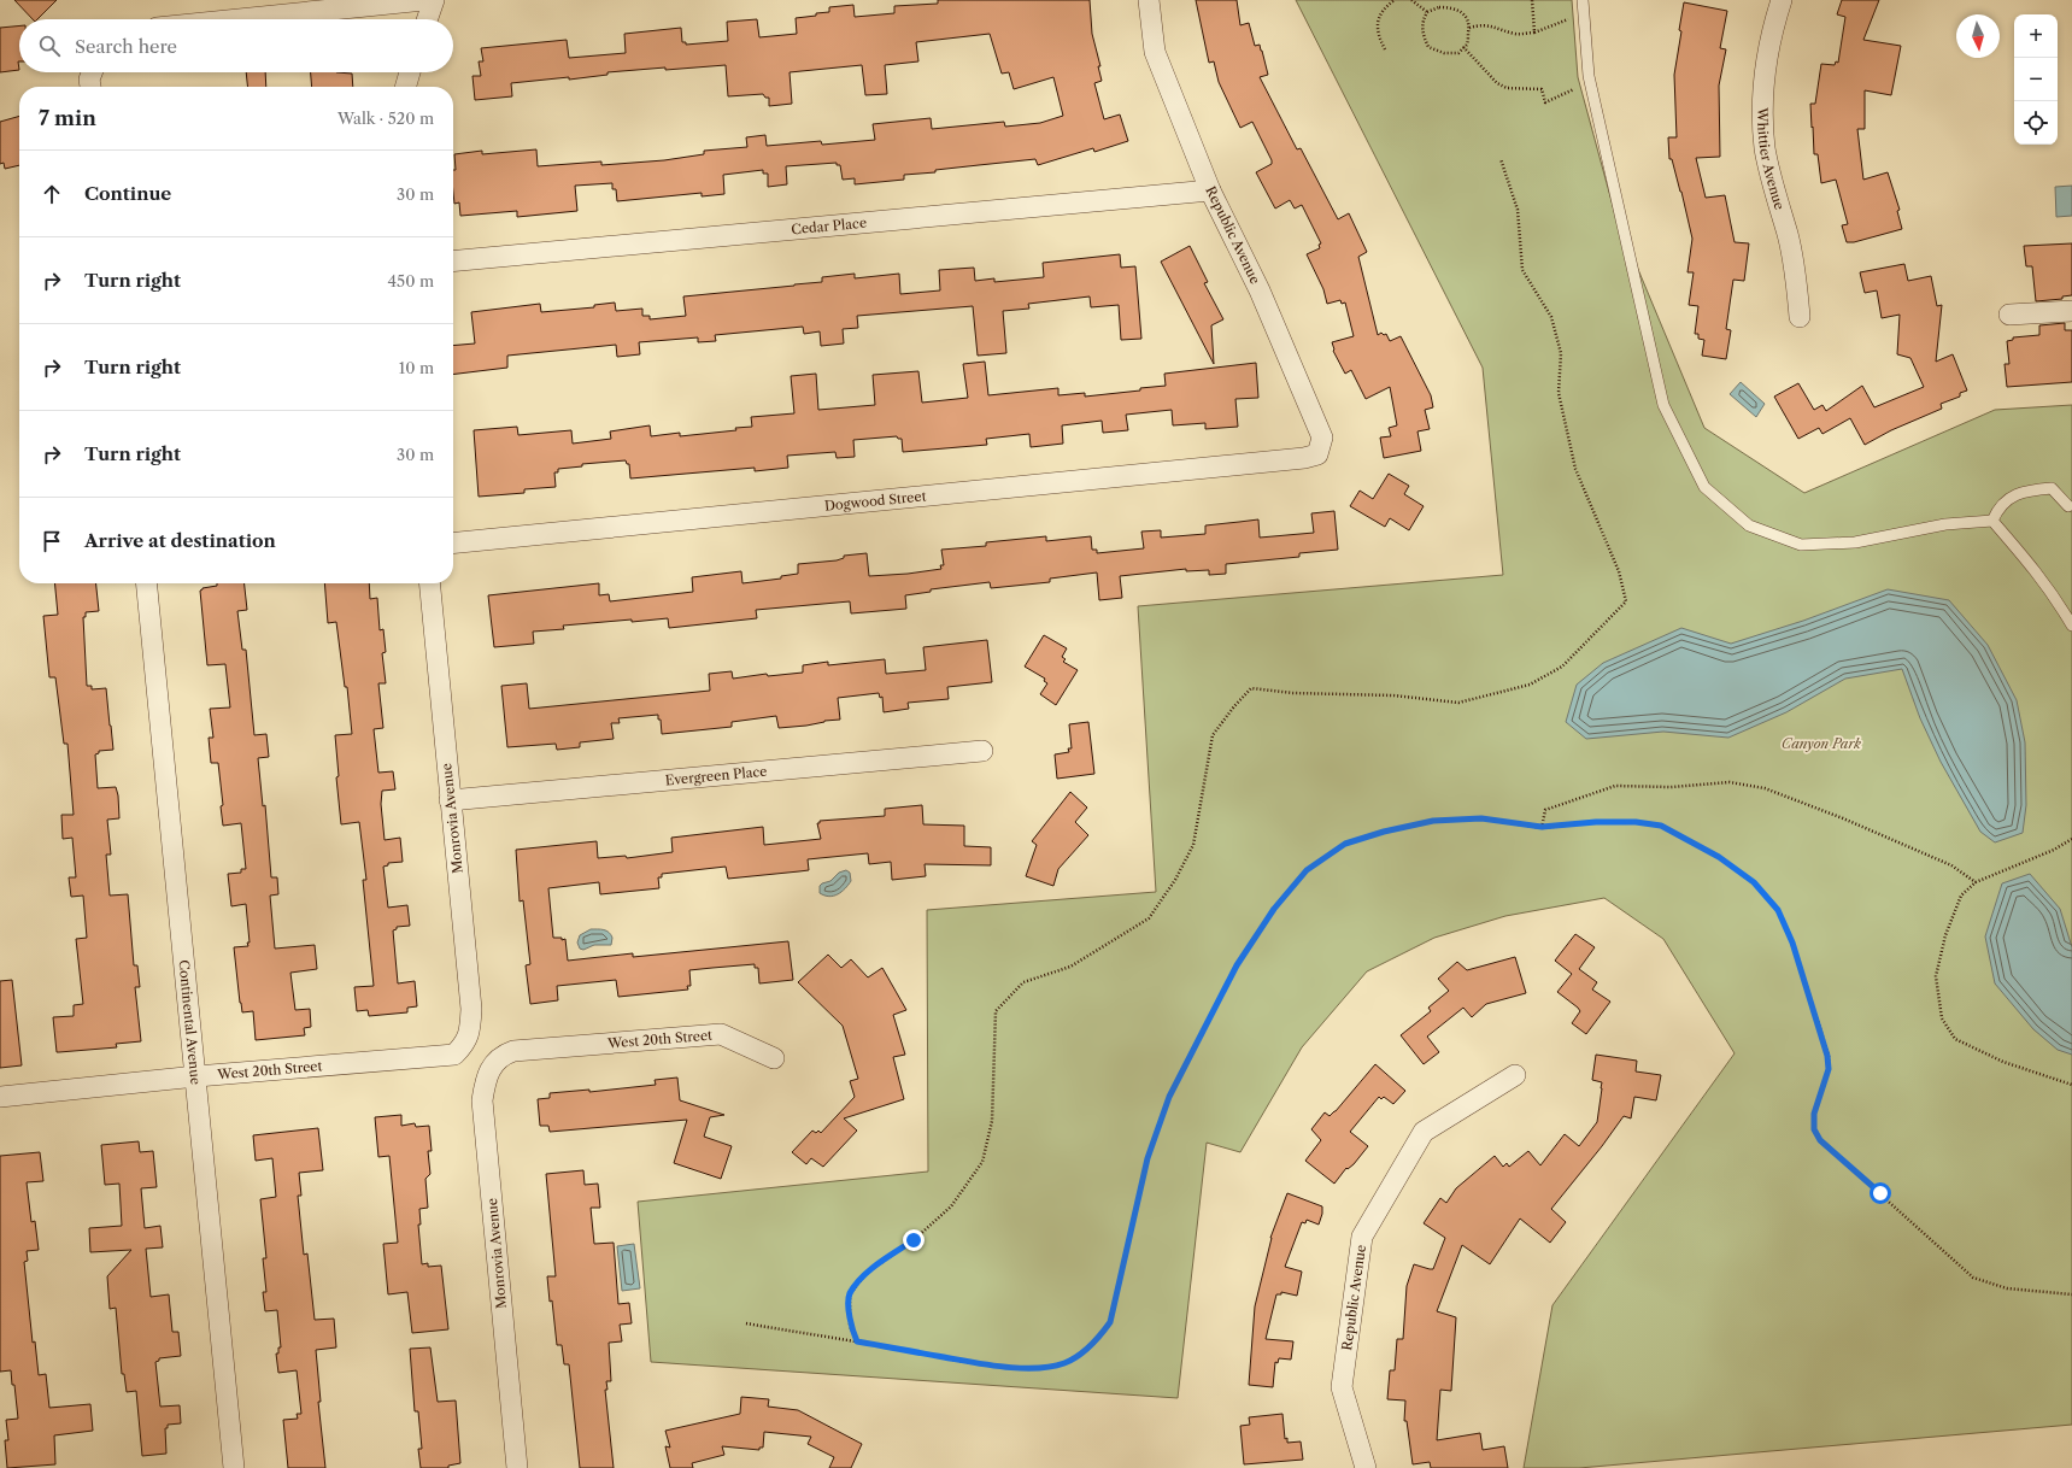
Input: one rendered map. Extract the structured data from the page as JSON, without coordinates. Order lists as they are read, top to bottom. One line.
{"streets":{"street":["Whittier Avenue","Cedar Place","Republic Avenue","Dogwood Street","Evergreen Place","Monrovia Avenue","Continental Avenue","West 20th Street"]},"crossings":[["Cedar Place","Republic Avenue"],["Republic Avenue","Dogwood Street"],["Evergreen Place","Monrovia Avenue"],["Monrovia Avenue","West 20th Street"],["Continental Avenue","West 20th Street"]],"parks":["Canyon Park"],"north":"bottom","page":{"map_buttons":["+","−"],"search":"Search here","heading":["7 min","Walk · 520 m"],"list":[["Continue","30 m"],["Turn right","450 m"],["Turn right","10 m"],["Turn right","30 m"],"Arrive at destination"]}}
